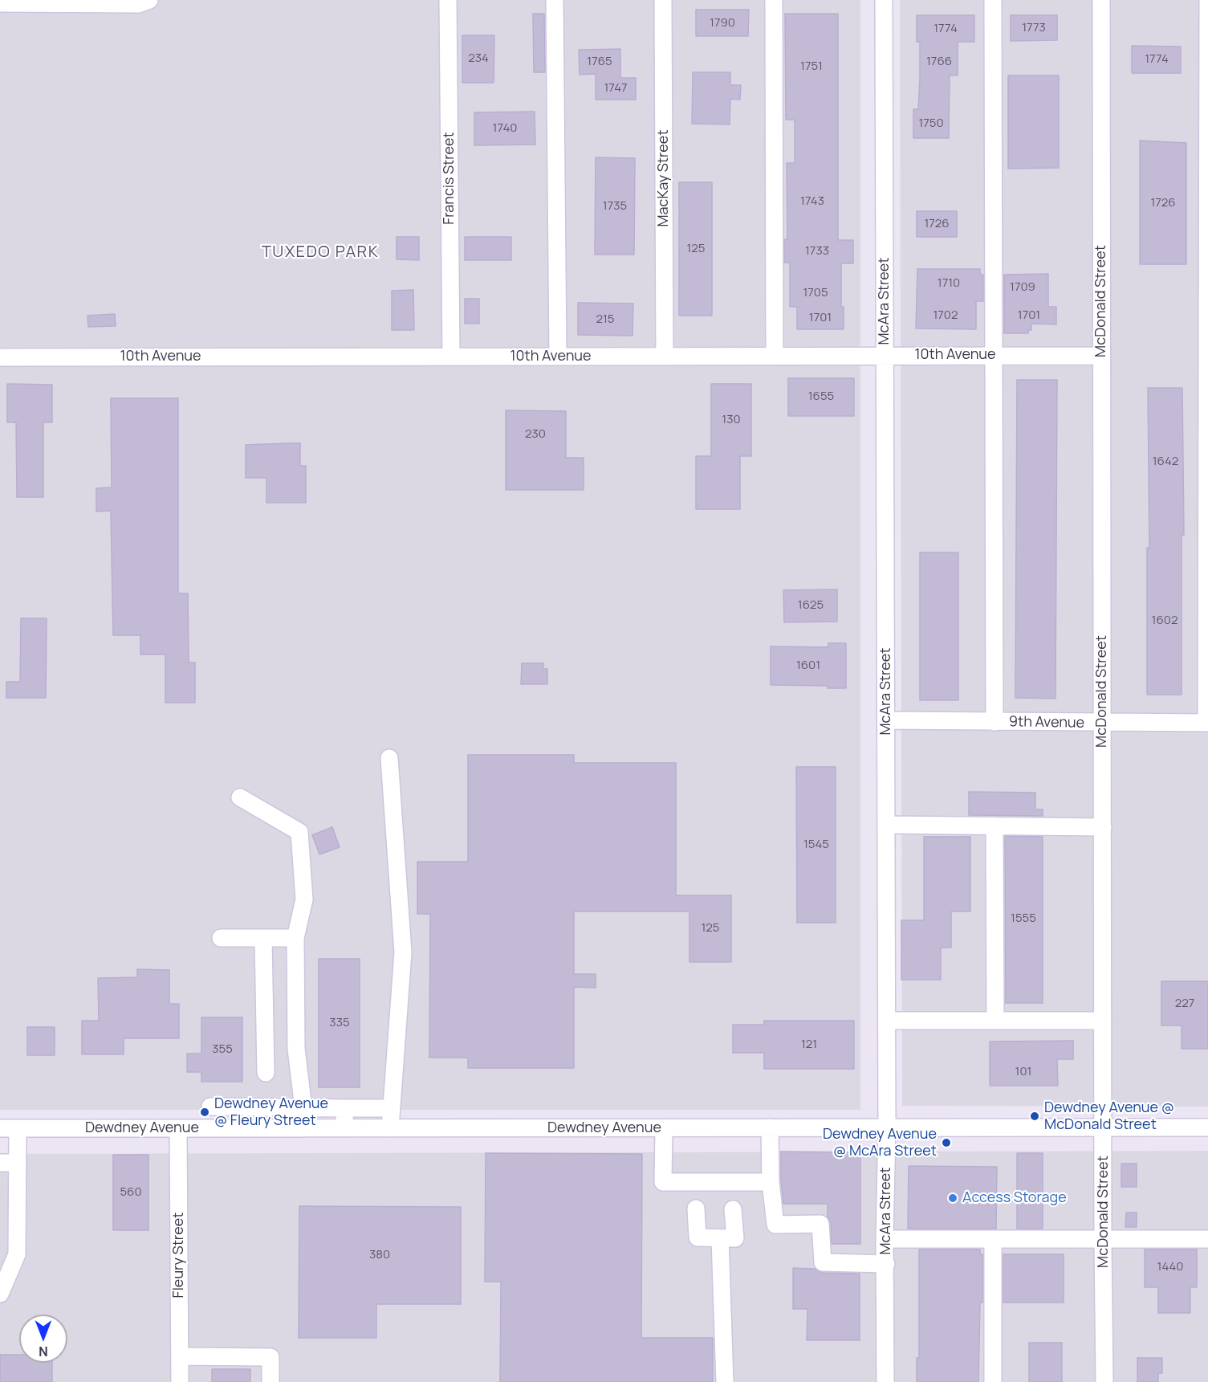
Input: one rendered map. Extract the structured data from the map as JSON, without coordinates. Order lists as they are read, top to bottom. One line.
{"streets":{"street":["Francis Street","MacKay Street","McAra Street","McDonald Street","10th Avenue","9th Avenue","Dewdney Avenue","Fleury Street"]},"crossings":[["Francis Street","10th Avenue"],["MacKay Street","10th Avenue"],["McAra Street","10th Avenue"],["McAra Street","9th Avenue"],["McAra Street","Dewdney Avenue"],["McDonald Street","10th Avenue"],["McDonald Street","9th Avenue"],["McDonald Street","Dewdney Avenue"],["Dewdney Avenue","Fleury Street"]],"districts":["TUXEDO PARK"],"places":["Dewdney Avenue @ Fleury Street","Dewdney Avenue @ McDonald Street","Dewdney Avenue @ McAra Street","Access Storage"],"house_numbers":["1790","1773","1774","234","1774","1765","1766","1751","1747","1750","1740","1743","1726","1735","1726","125","1733","1710","1709","1705","1702","1701","1701","215","1655","130","230","1642","1625","1602","1601","1545","1555","125","227","335","121","355","101","560","380","1440"],"north":"bottom"}
